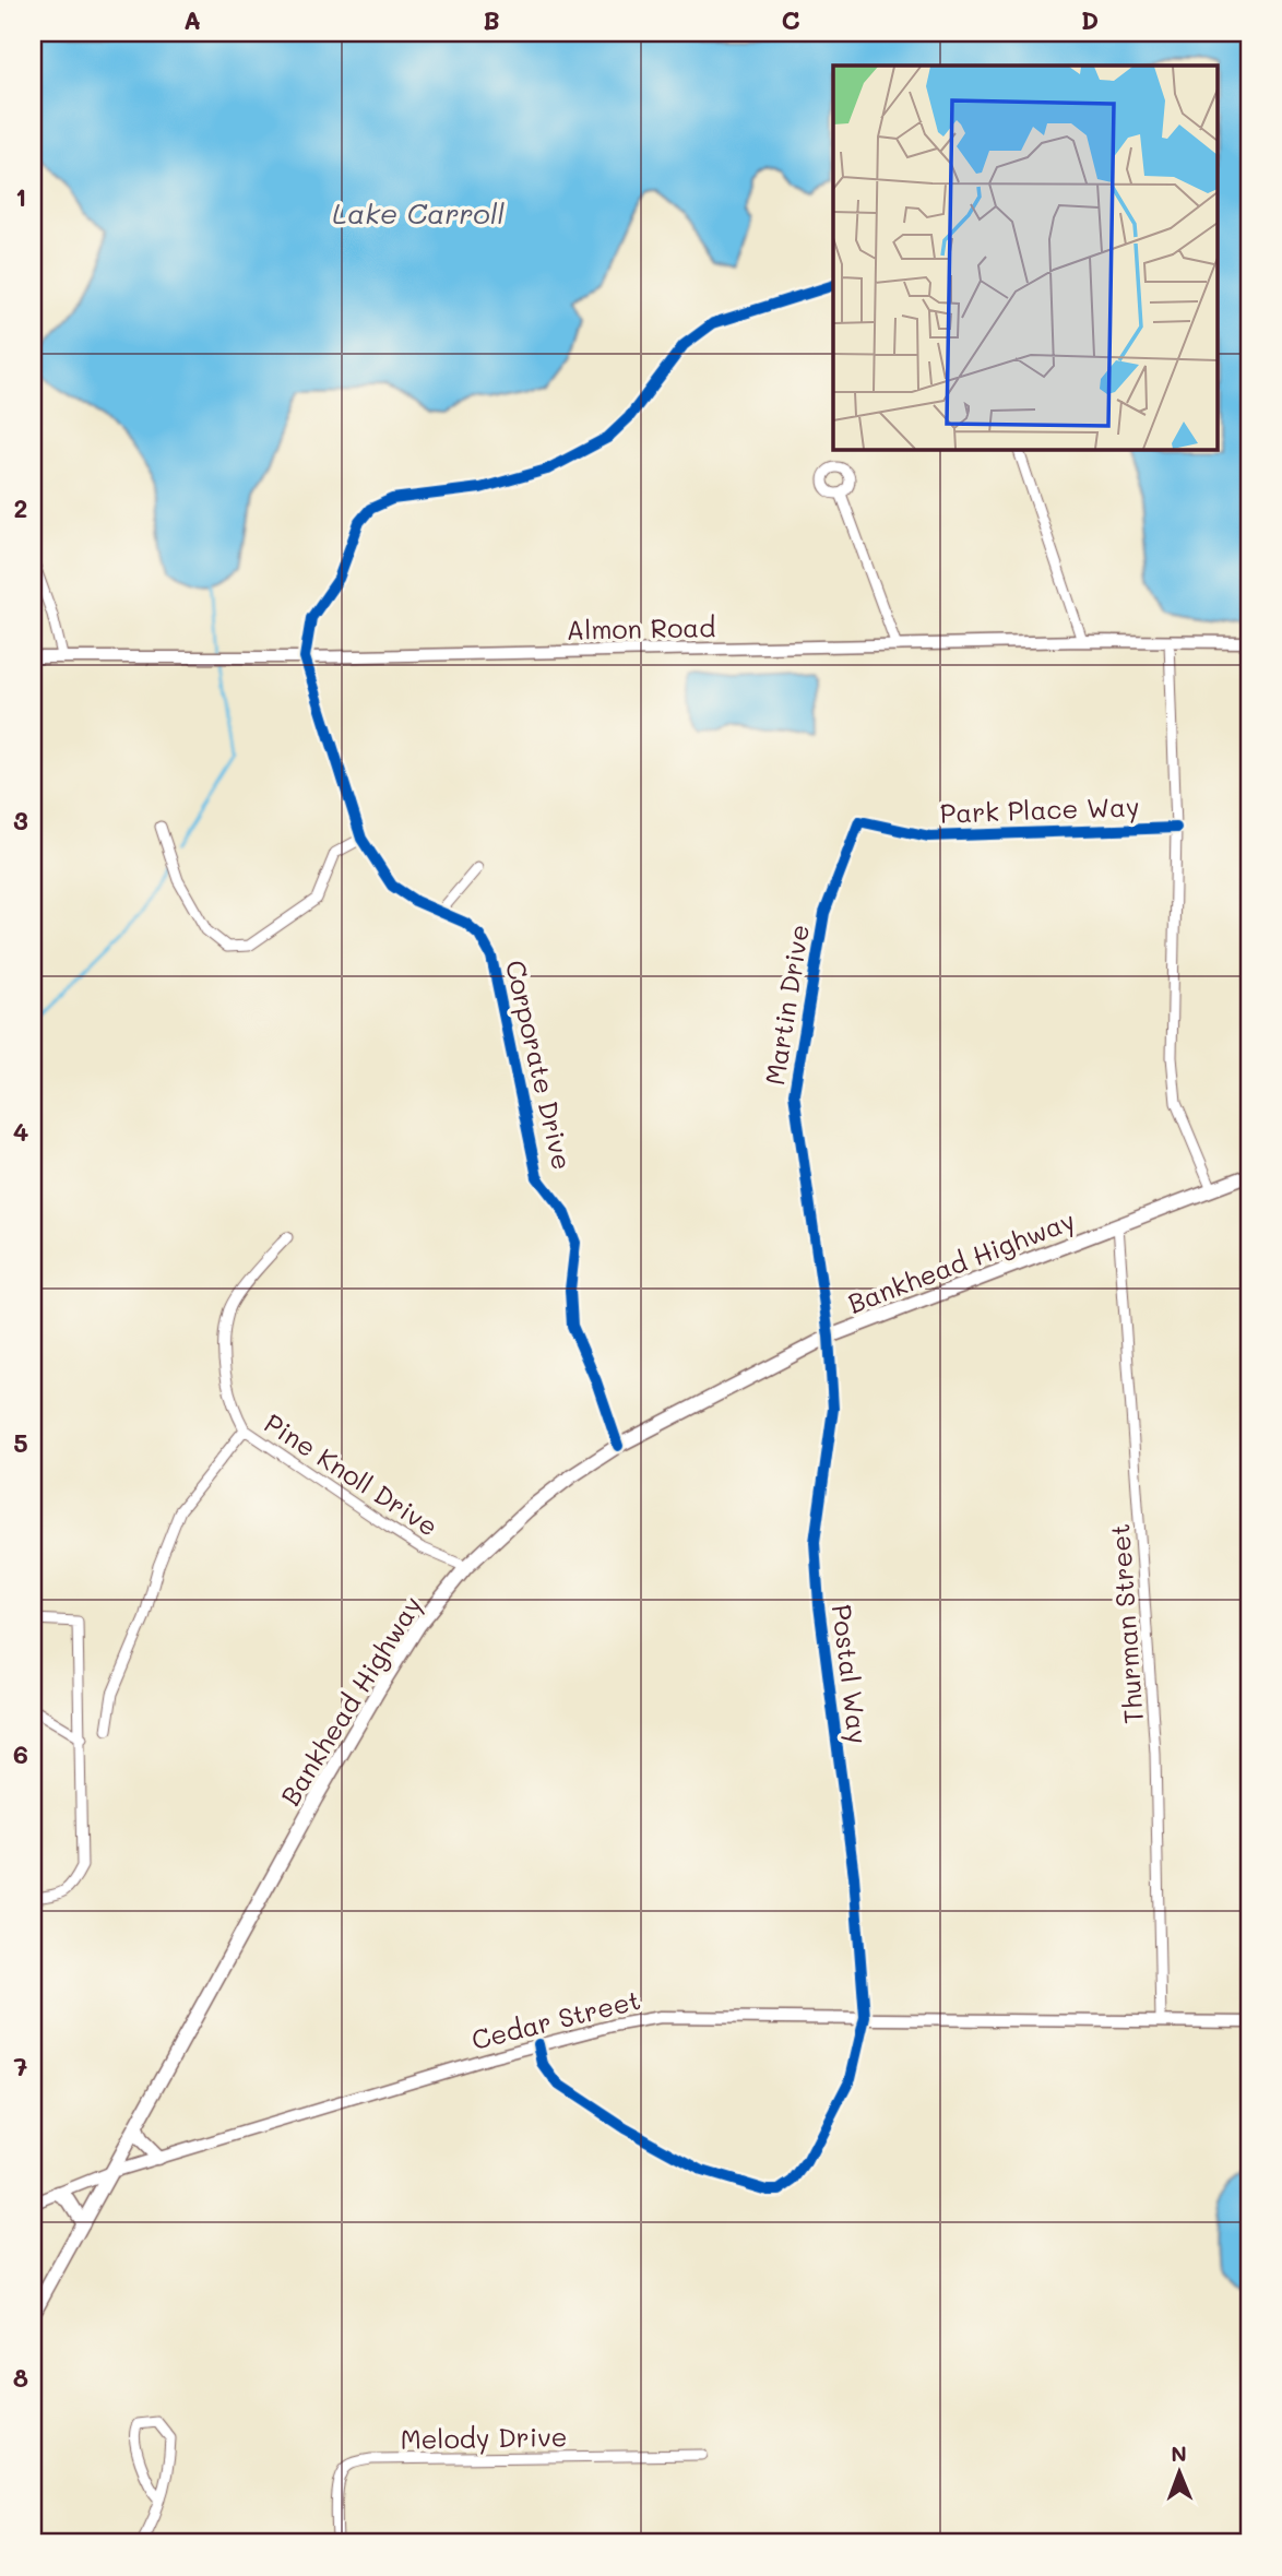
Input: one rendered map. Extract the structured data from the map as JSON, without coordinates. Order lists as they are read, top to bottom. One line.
{"streets":{"main road":["Bankhead Highway"],"street":["Almon Road","Park Place Way","Martin Drive","Corporate Drive","Pine Knoll Drive","Thurman Street","Postal Way","Cedar Street","Melody Drive"]},"crossings":[["Almon Road","Corporate Drive"],["Park Place Way","Martin Drive"],["Martin Drive","Bankhead Highway"],["Martin Drive","Postal Way"],["Corporate Drive","Bankhead Highway"],["Bankhead Highway","Pine Knoll Drive"],["Bankhead Highway","Thurman Street"],["Bankhead Highway","Postal Way"],["Bankhead Highway","Cedar Street"],["Thurman Street","Cedar Street"],["Postal Way","Cedar Street"]],"water":["Lake Carroll"],"north":"top","grid":{"columns":["A","B","C","D"],"rows":["1","2","3","4","5","6","7","8"]}}
